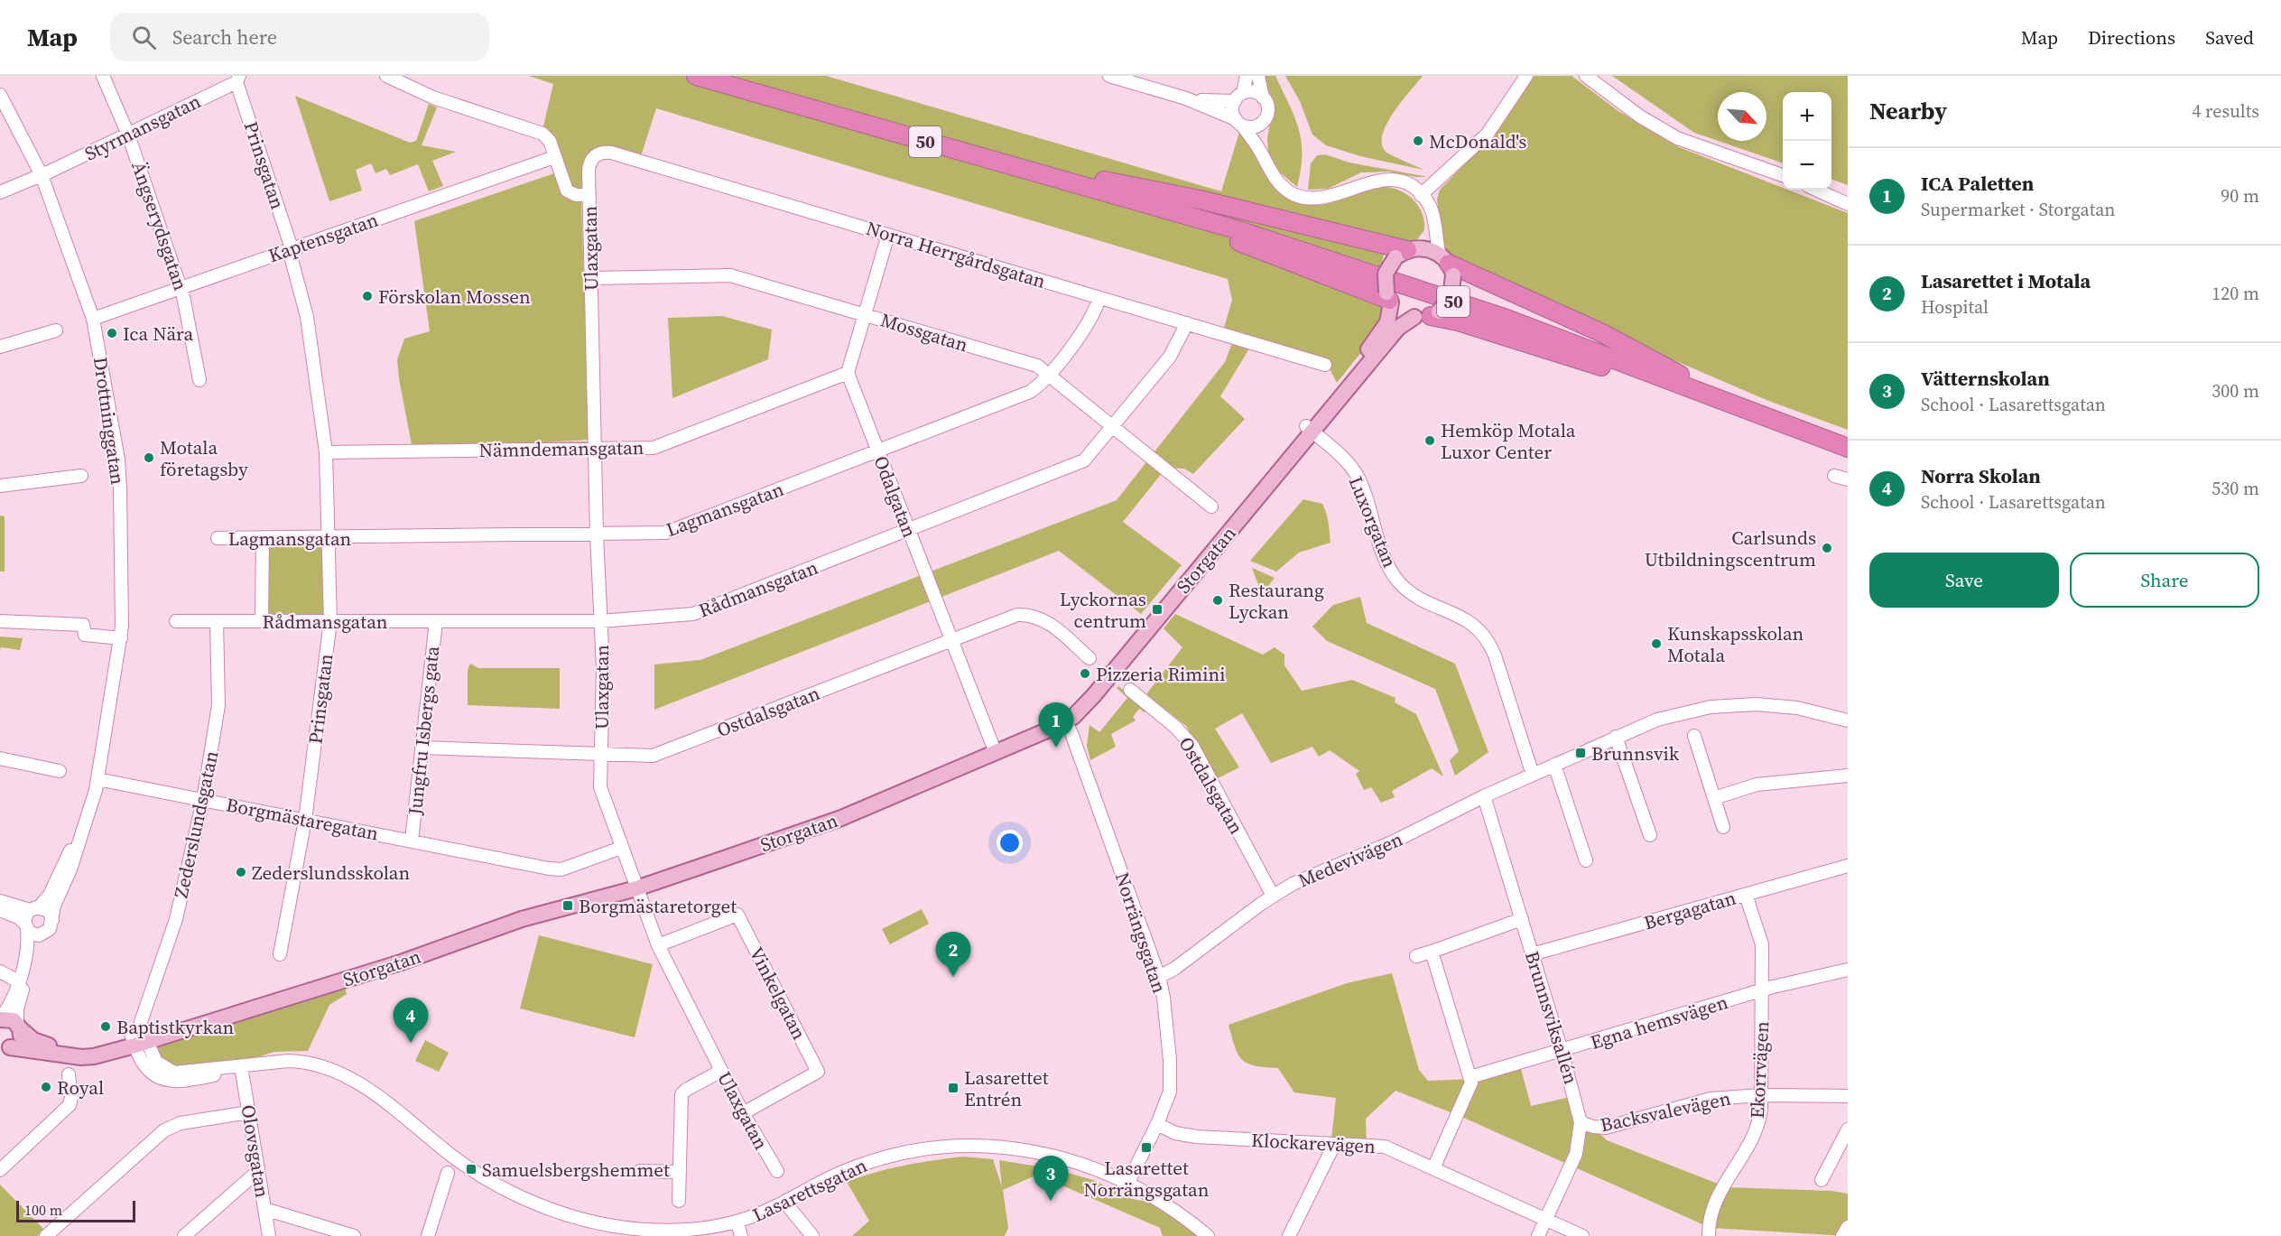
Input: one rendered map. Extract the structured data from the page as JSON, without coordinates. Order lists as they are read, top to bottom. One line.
{"streets":{"highway":["50"],"main road":["Storgatan"],"street":["Styrmansgatan","Prinsgatan","Ängserydsgatan","Kaptensgatan","Ulaxgatan","Norra Herrgårdsgatan","Mossgatan","Drottninggatan","Nämndemansgatan","Odalgatan","Lagmansgatan","Luxorgatan","Rådmansgatan","Ostdalsgatan","Jungfru Isbergs gata","Borgmästaregatan","Zederslundsgatan","Medevivägen","Bergagatan","Norrängsgatan","Vinkelgatan","Brunnsviksallén","Egna hemsvägen","Ekorrvägen","Backsvalevägen","Klockarevägen","Olovsgatan","Lasarettsgatan"]},"crossings":[["Styrmansgatan","Prinsgatan"],["Styrmansgatan","Ängserydsgatan"],["Styrmansgatan","Drottninggatan"],["50","Storgatan"],["Prinsgatan","Kaptensgatan"],["Prinsgatan","Nämndemansgatan"],["Prinsgatan","Lagmansgatan"],["Prinsgatan","Rådmansgatan"],["Prinsgatan","Borgmästaregatan"],["Ängserydsgatan","Kaptensgatan"],["Kaptensgatan","Drottninggatan"],["Ulaxgatan","Norra Herrgårdsgatan"],["Ulaxgatan","Mossgatan"],["Ulaxgatan","Nämndemansgatan"],["Ulaxgatan","Lagmansgatan"],["Ulaxgatan","Storgatan"],["Ulaxgatan","Rådmansgatan"],["Ulaxgatan","Ostdalsgatan"],["Ulaxgatan","Vinkelgatan"],["Norra Herrgårdsgatan","Lagmansgatan"],["Norra Herrgårdsgatan","Rådmansgatan"],["Mossgatan","Lagmansgatan"],["Mossgatan","Rådmansgatan"],["Drottninggatan","Borgmästaregatan"],["Nämndemansgatan","Odalgatan"],["Odalgatan","Lagmansgatan"],["Odalgatan","Storgatan"],["Odalgatan","Rådmansgatan"],["Odalgatan","Ostdalsgatan"],["Luxorgatan","Storgatan"],["Luxorgatan","Medevivägen"],["Storgatan","Zederslundsgatan"],["Storgatan","Norrängsgatan"],["Storgatan","Lasarettsgatan"],["Rådmansgatan","Jungfru Isbergs gata"],["Rådmansgatan","Zederslundsgatan"],["Ostdalsgatan","Jungfru Isbergs gata"],["Ostdalsgatan","Medevivägen"],["Jungfru Isbergs gata","Borgmästaregatan"],["Borgmästaregatan","Zederslundsgatan"],["Zederslundsgatan","Lasarettsgatan"],["Medevivägen","Norrängsgatan"],["Medevivägen","Brunnsviksallén"],["Bergagatan","Brunnsviksallén"],["Bergagatan","Ekorrvägen"],["Norrängsgatan","Klockarevägen"],["Norrängsgatan","Lasarettsgatan"],["Brunnsviksallén","Egna hemsvägen"],["Brunnsviksallén","Backsvalevägen"],["Brunnsviksallén","Klockarevägen"],["Egna hemsvägen","Ekorrvägen"],["Ekorrvägen","Backsvalevägen"],["Olovsgatan","Lasarettsgatan"]],"places":{"other":["McDonald's","Förskolan Mossen","Ica Nära","Hemköp Motala Luxor Center","Motala företagsby","Carlsunds Utbildningscentrum","Restaurang Lyckan","Kunskapsskolan Motala","Pizzeria Rimini","Zederslundsskolan","Baptistkyrkan","Royal"],"transit":["Lyckornas centrum","Brunnsvik","Borgmästaretorget","Lasarettet Entrén","Lasarettet Norrängsgatan","Samuelsbergshemmet"]},"scale_bar":"100 m","north":"bottom right","page":{"header":"Map","search":"Search here","nav":["Map","Directions","Saved"],"heading":["Nearby","4 results"],"map_buttons":["+","−"],"list":[{"mark":"1","name":"ICA Paletten","note":"Supermarket · Storgatan","value":"90 m"},{"mark":"2","name":"Lasarettet i Motala","note":"Hospital","value":"120 m"},{"mark":"3","name":"Vätternskolan","note":"School · Lasarettsgatan","value":"300 m"},{"mark":"4","name":"Norra Skolan","note":"School · Lasarettsgatan","value":"530 m"}],"buttons":["Save","Share"],"pins":["1","2","4","3"],"scale":"100 m"}}
